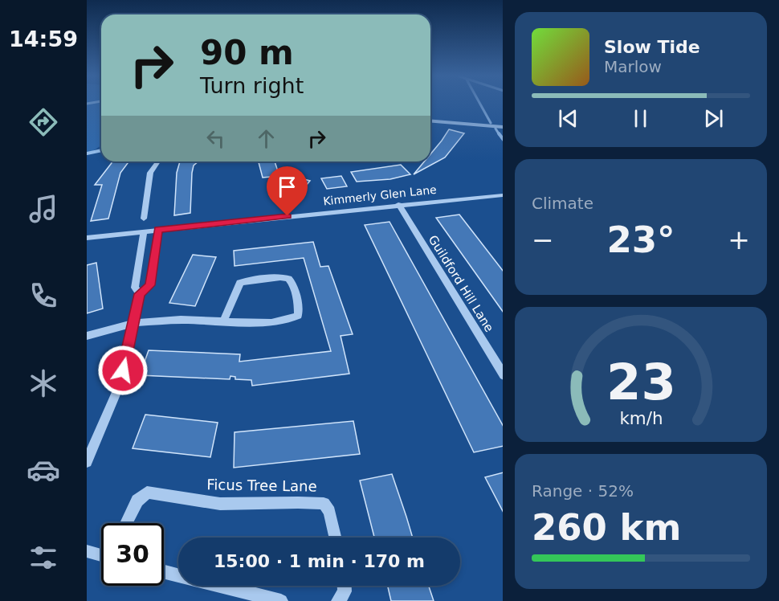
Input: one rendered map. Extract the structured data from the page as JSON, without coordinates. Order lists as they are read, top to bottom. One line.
{"streets":{"street":["Kimmerly Glen Lane","Guildford Hill Lane","Ficus Tree Lane"]},"crossings":[["Kimmerly Glen Lane","Guildford Hill Lane"]],"page":{"tabs":"14:59","turn":["90 m","Turn right"],"song":["Slow Tide","Marlow"],"tile":["Climate",["Range · 52%","260 km"]],"heat":["−","23°","+"],"limit":"30","trip":"15:00 · 1 min · 170 m","gauge":["23","km/h"]}}
